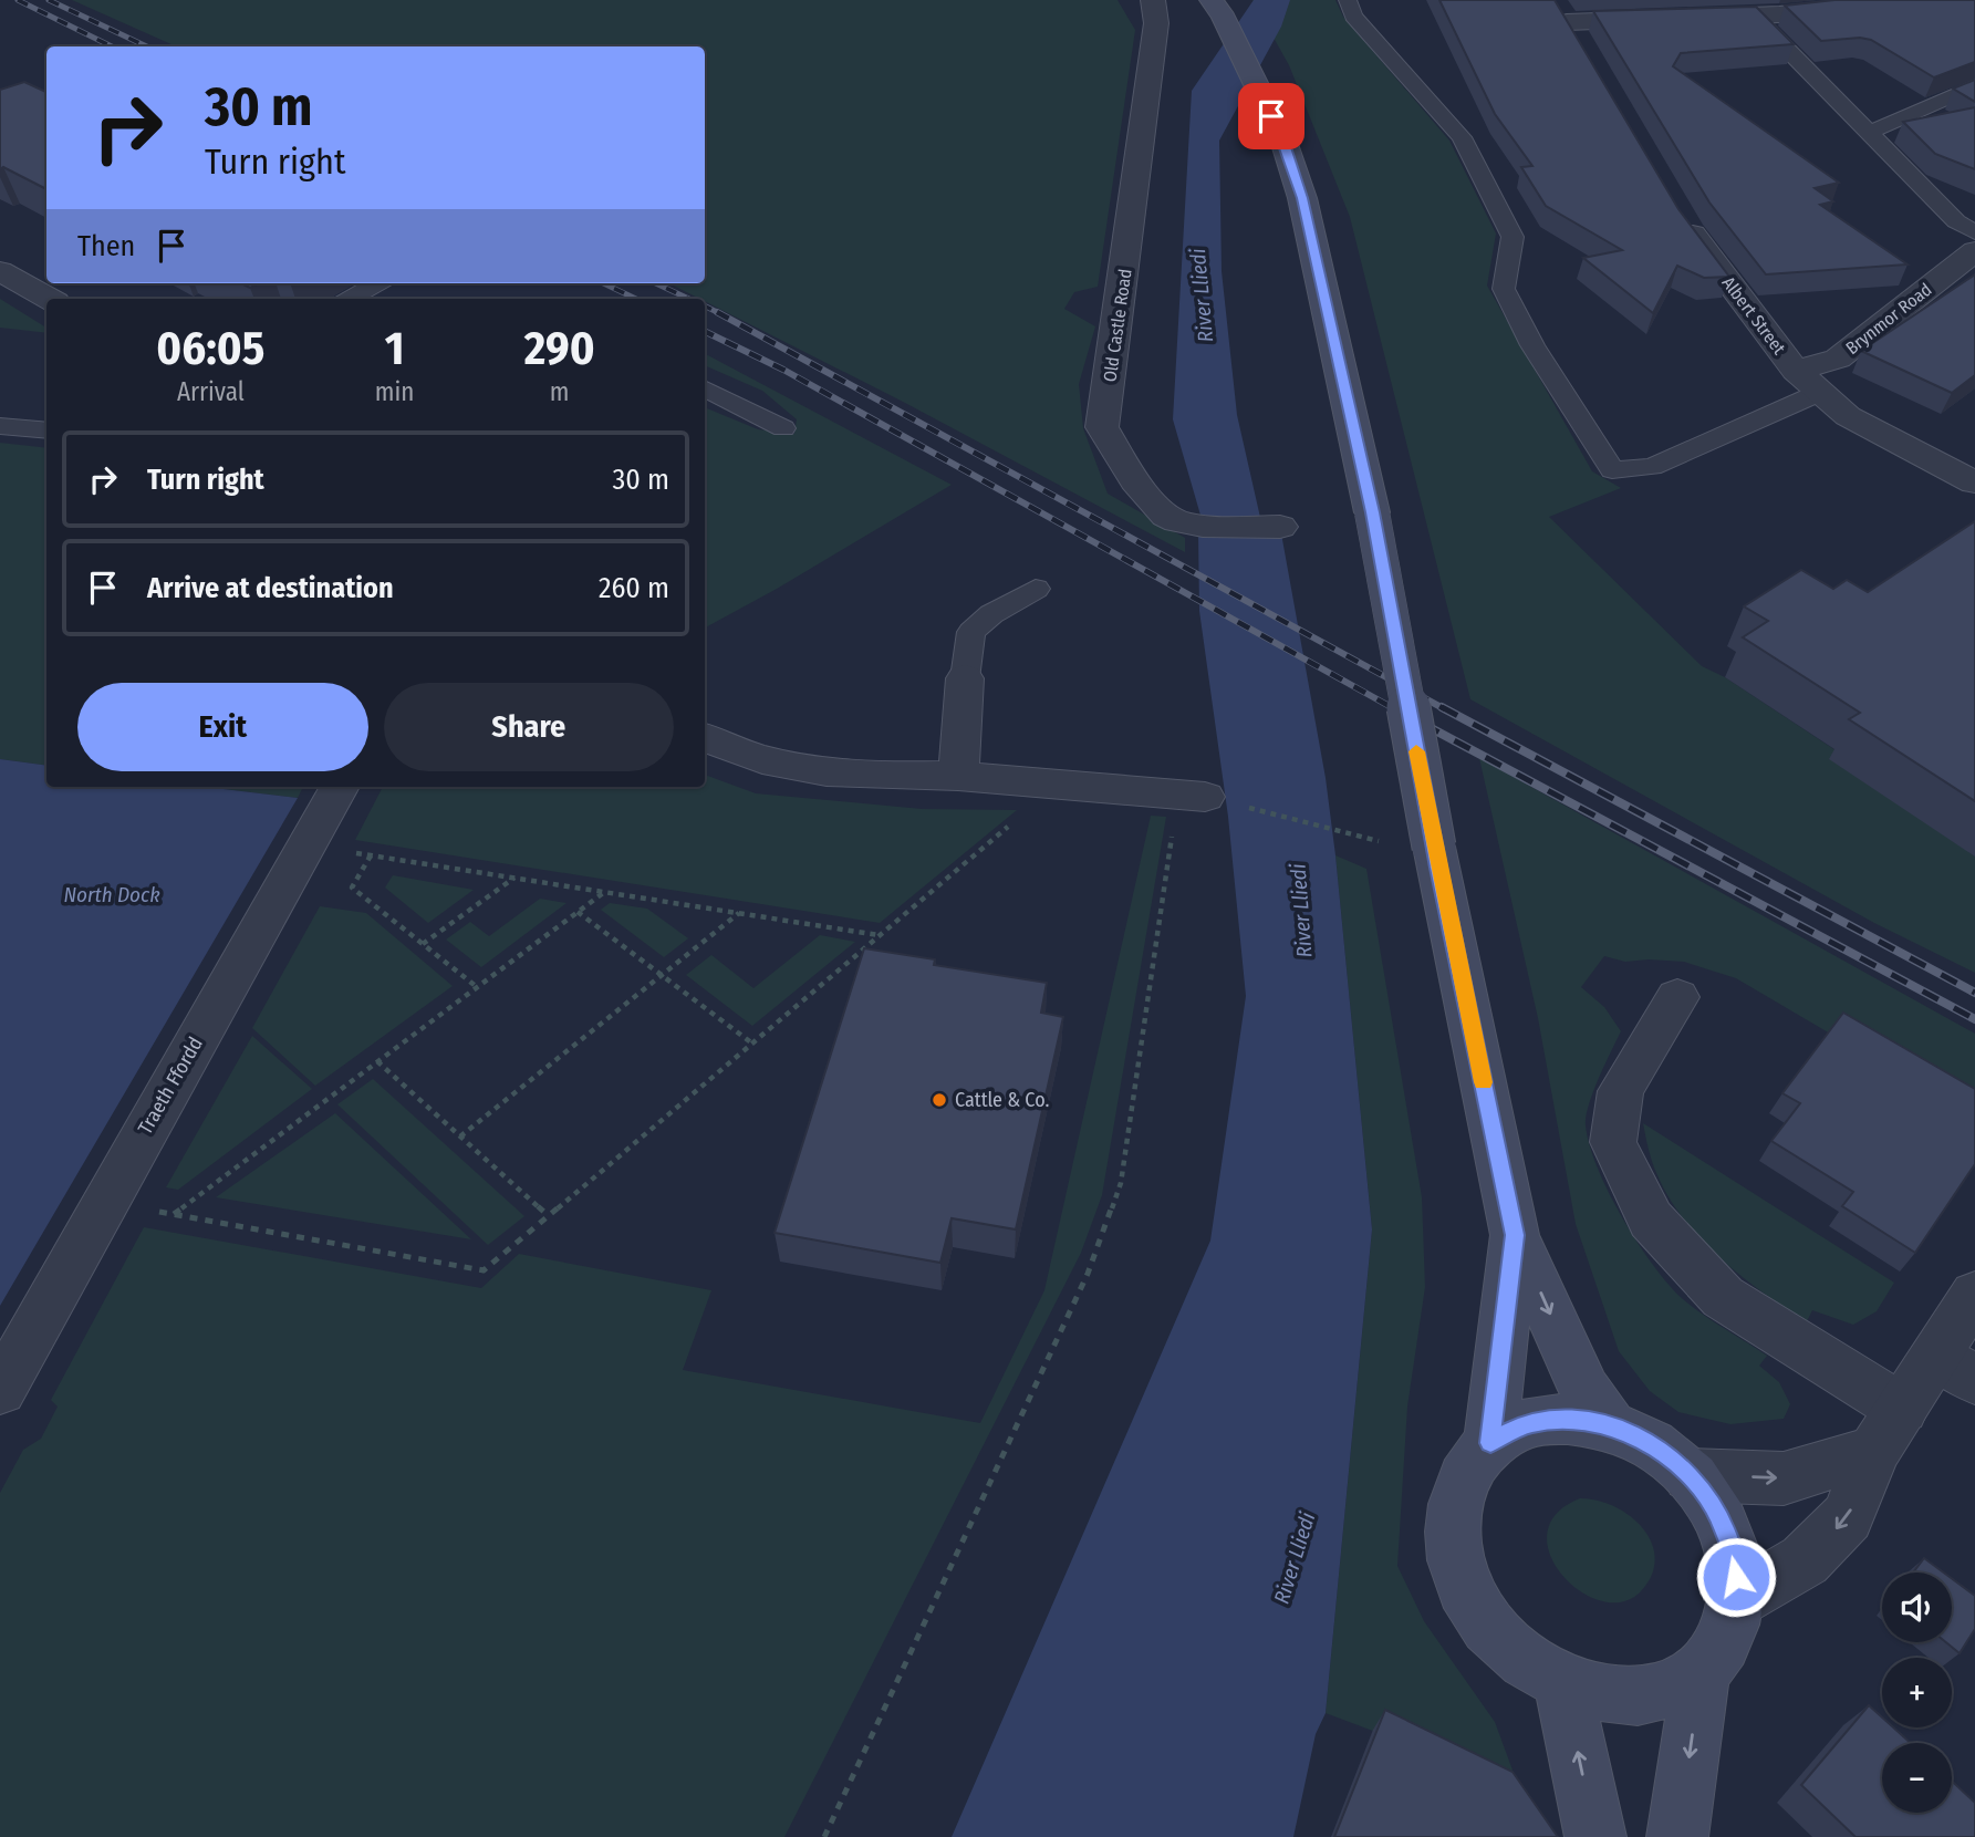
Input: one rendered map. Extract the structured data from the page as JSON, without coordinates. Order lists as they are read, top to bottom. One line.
{"streets":{"street":["Albert Street","Brynmor Road","Old Castle Road","Traeth Ffordd"]},"crossings":[["Albert Street","Brynmor Road"]],"water":["River Lliedi","North Dock"],"places":["Cattle & Co."],"page":{"turn":["30 m","Turn right"],"then":"Then","eta":["06:05","Arrival","1","min","290","m"],"list":[{"name":"Turn right","value":"30 m"},{"name":"Arrive at destination","value":"260 m"}],"buttons":["Exit","Share"],"map_buttons":["+","−"]}}
